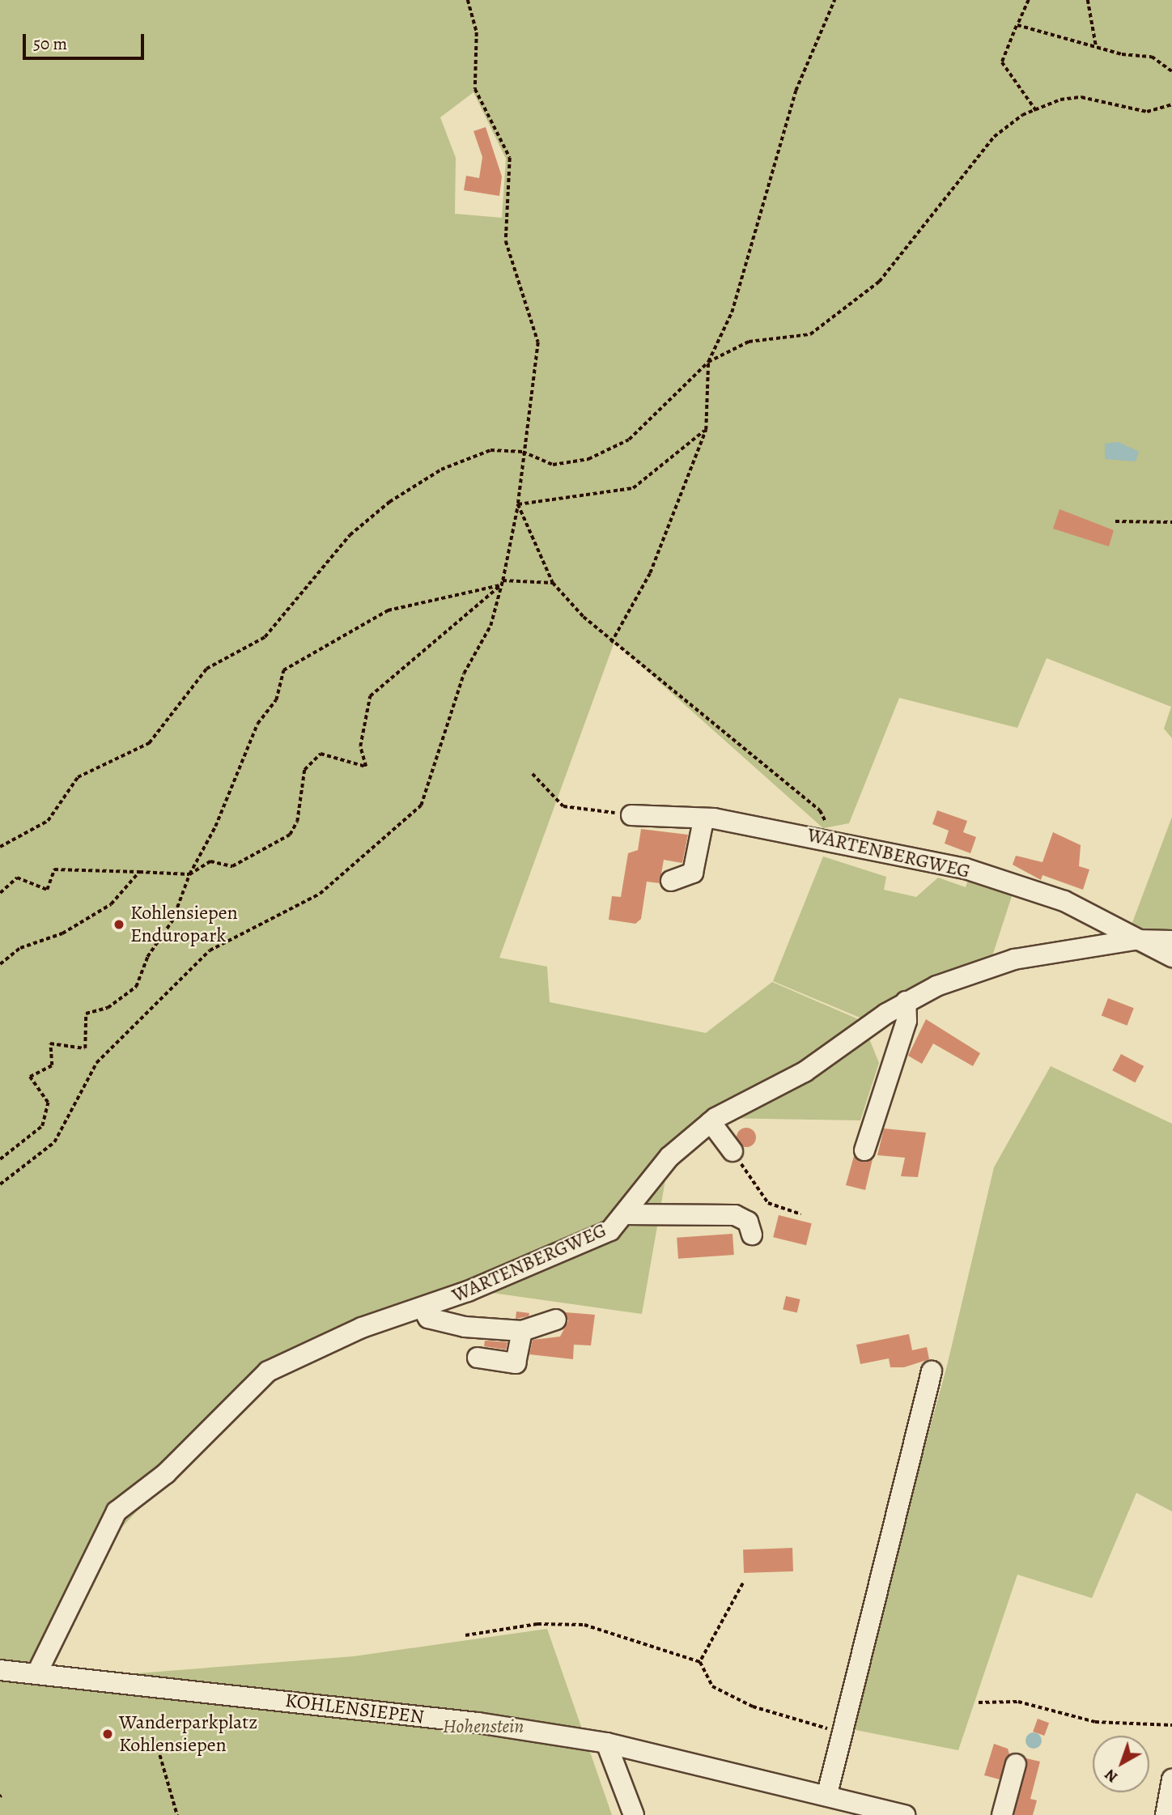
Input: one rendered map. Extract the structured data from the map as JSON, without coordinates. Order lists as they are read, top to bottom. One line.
{"streets":{"street":["WARTENBERGWEG","KOHLENSIEPEN"]},"crossings":[["WARTENBERGWEG","KOHLENSIEPEN"]],"parks":["Hohenstein"],"places":["Kohlensiepen Enduropark","Wanderparkplatz Kohlensiepen"],"scale_bar":"50 m","north":"bottom left"}
